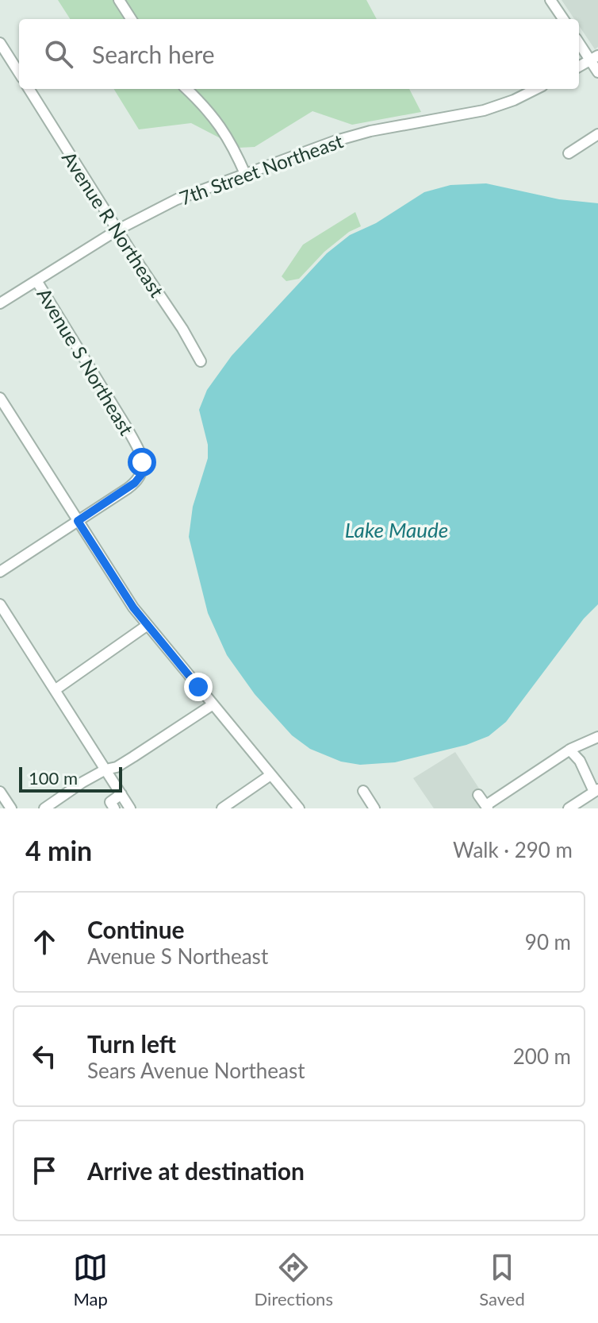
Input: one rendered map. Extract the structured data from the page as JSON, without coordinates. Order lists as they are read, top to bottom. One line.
{"streets":{"street":["7th Street Northeast","Avenue R Northeast","Avenue S Northeast"]},"crossings":[["7th Street Northeast","Avenue R Northeast"],["7th Street Northeast","Avenue S Northeast"]],"water":["Lake Maude"],"scale_bar":"100 m","page":{"search":"Search here","scale":"100 m","heading":["4 min","Walk · 290 m"],"list":[["Continue","Avenue S Northeast","90 m"],["Turn left","Sears Avenue Northeast","200 m"],"Arrive at destination"],"nav":["Map","Directions","Saved"]}}
